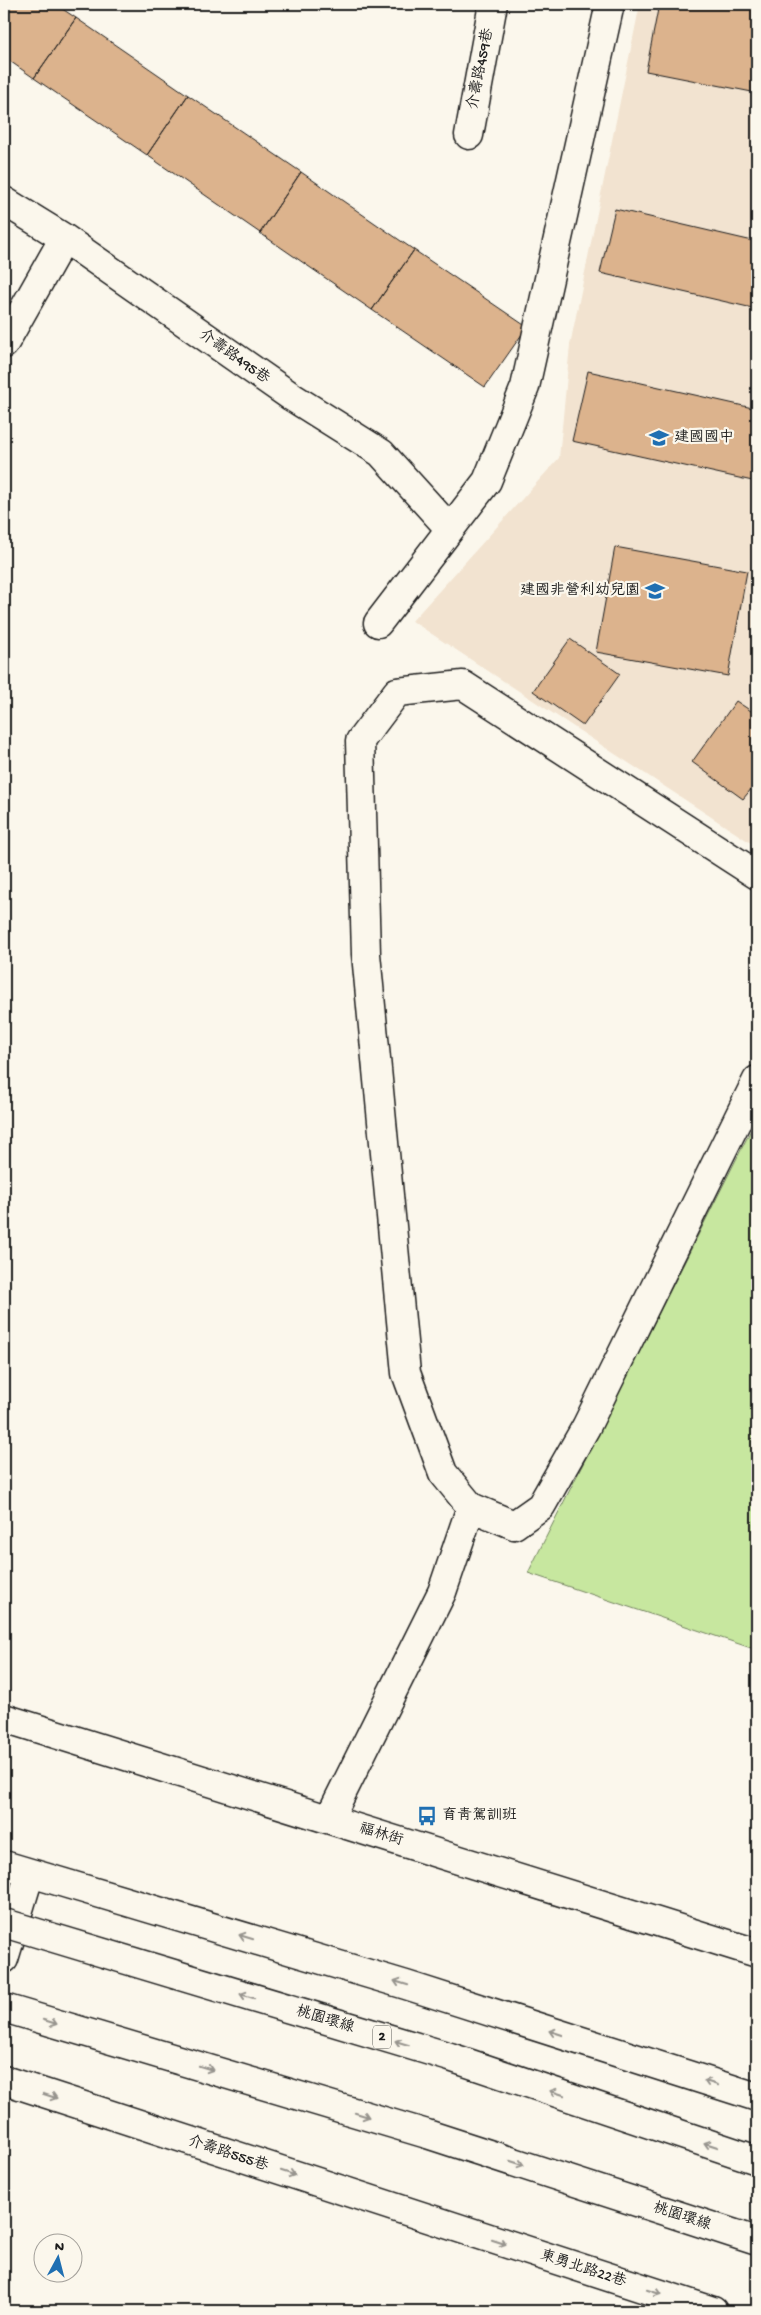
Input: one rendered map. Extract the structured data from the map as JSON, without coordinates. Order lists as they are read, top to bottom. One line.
{"streets":{"main road":["介壽路459巷","介壽路495巷","福林街","桃園環線","2","介壽路555巷","東勇北路22巷"]},"crossings":[["介壽路555巷","東勇北路22巷"]],"places":{"school or university":["建國國中","建國非營利幼兒園"],"bus stop":["育青駕訓班"]},"north":"top"}
